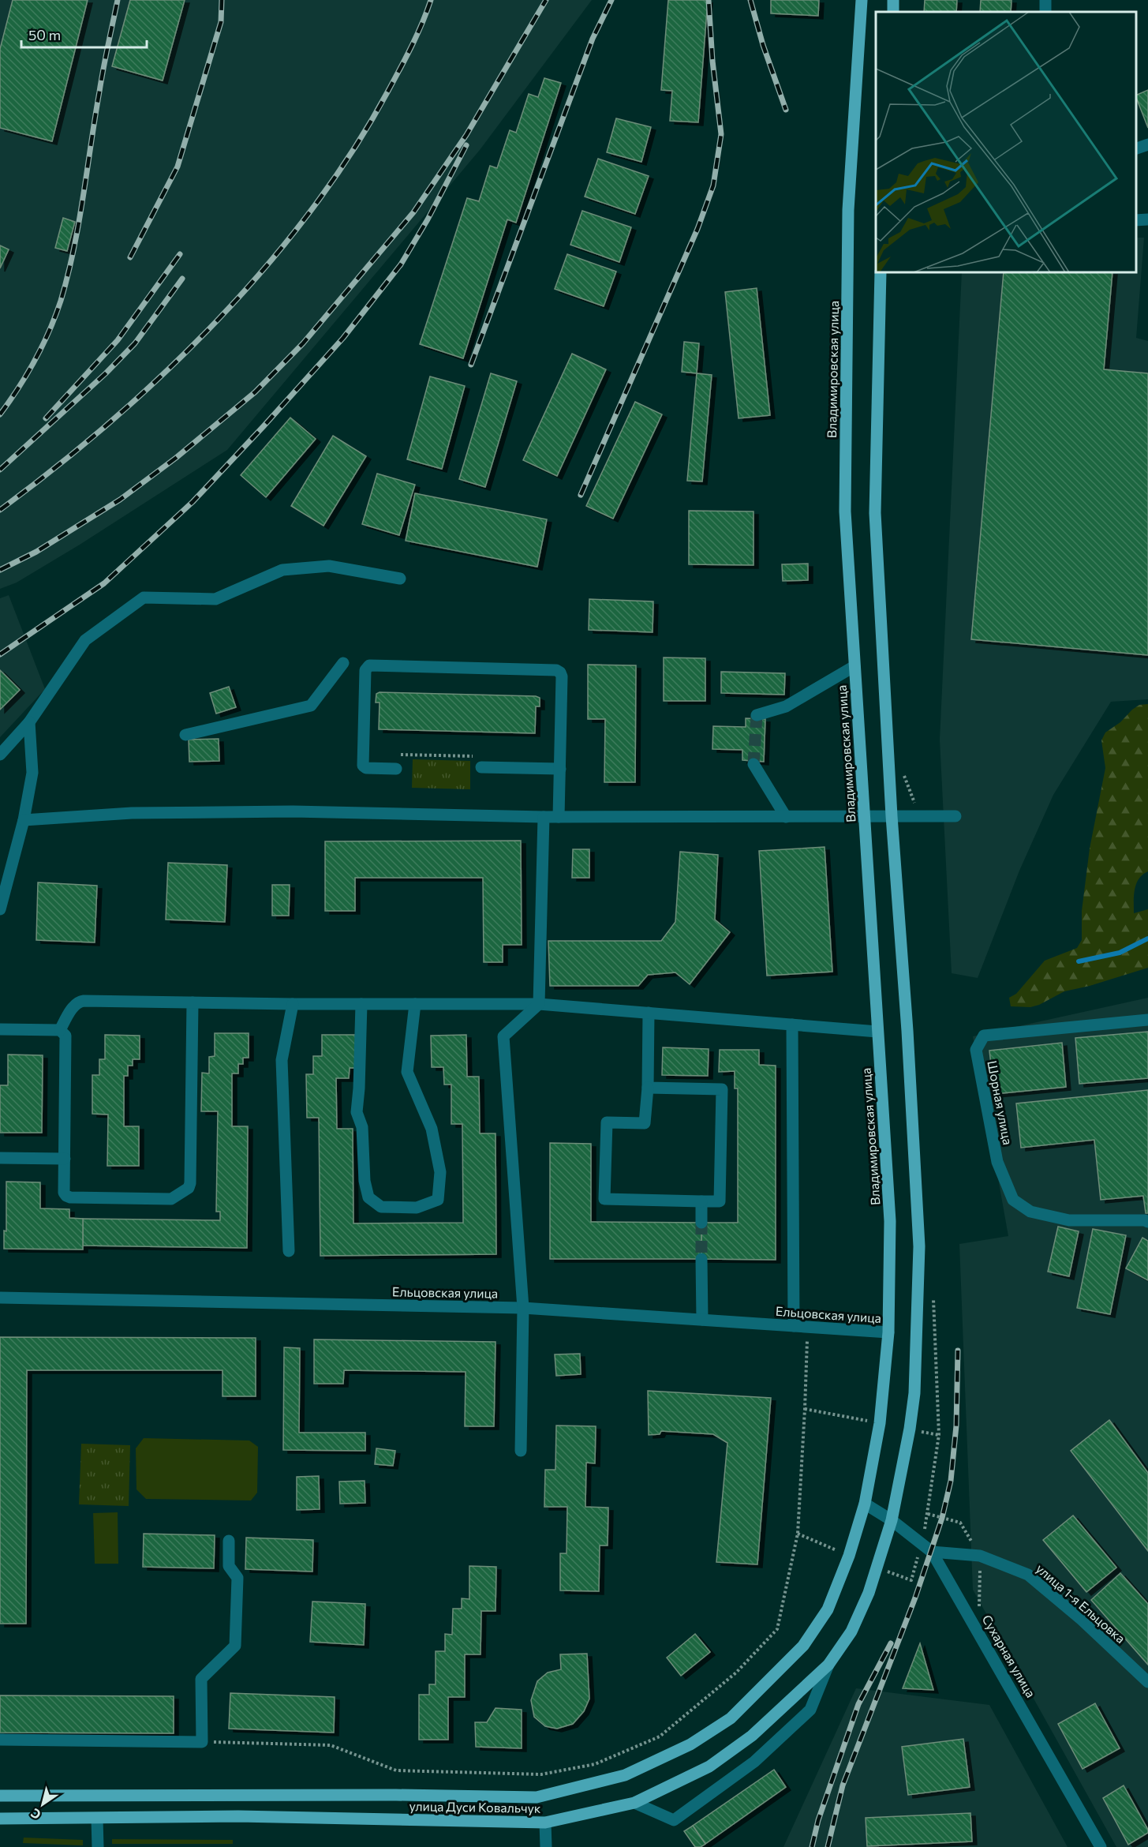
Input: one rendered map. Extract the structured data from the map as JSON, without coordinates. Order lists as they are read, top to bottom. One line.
{"streets":{"main road":["Владимировская улица","улица Дуси Ковальчук"],"street":["Шорная улица","Ельцовская улица","улица 1-я Ельцовка","Сухарная улица"]},"crossings":[["Владимировская улица","Ельцовская улица"],["Владимировская улица","Сухарная улица"],["Владимировская улица","улица Дуси Ковальчук"],["улица 1-я Ельцовка","Сухарная улица"],["Сухарная улица","улица Дуси Ковальчук"]],"scale_bar":"50 m","north":"bottom left"}
